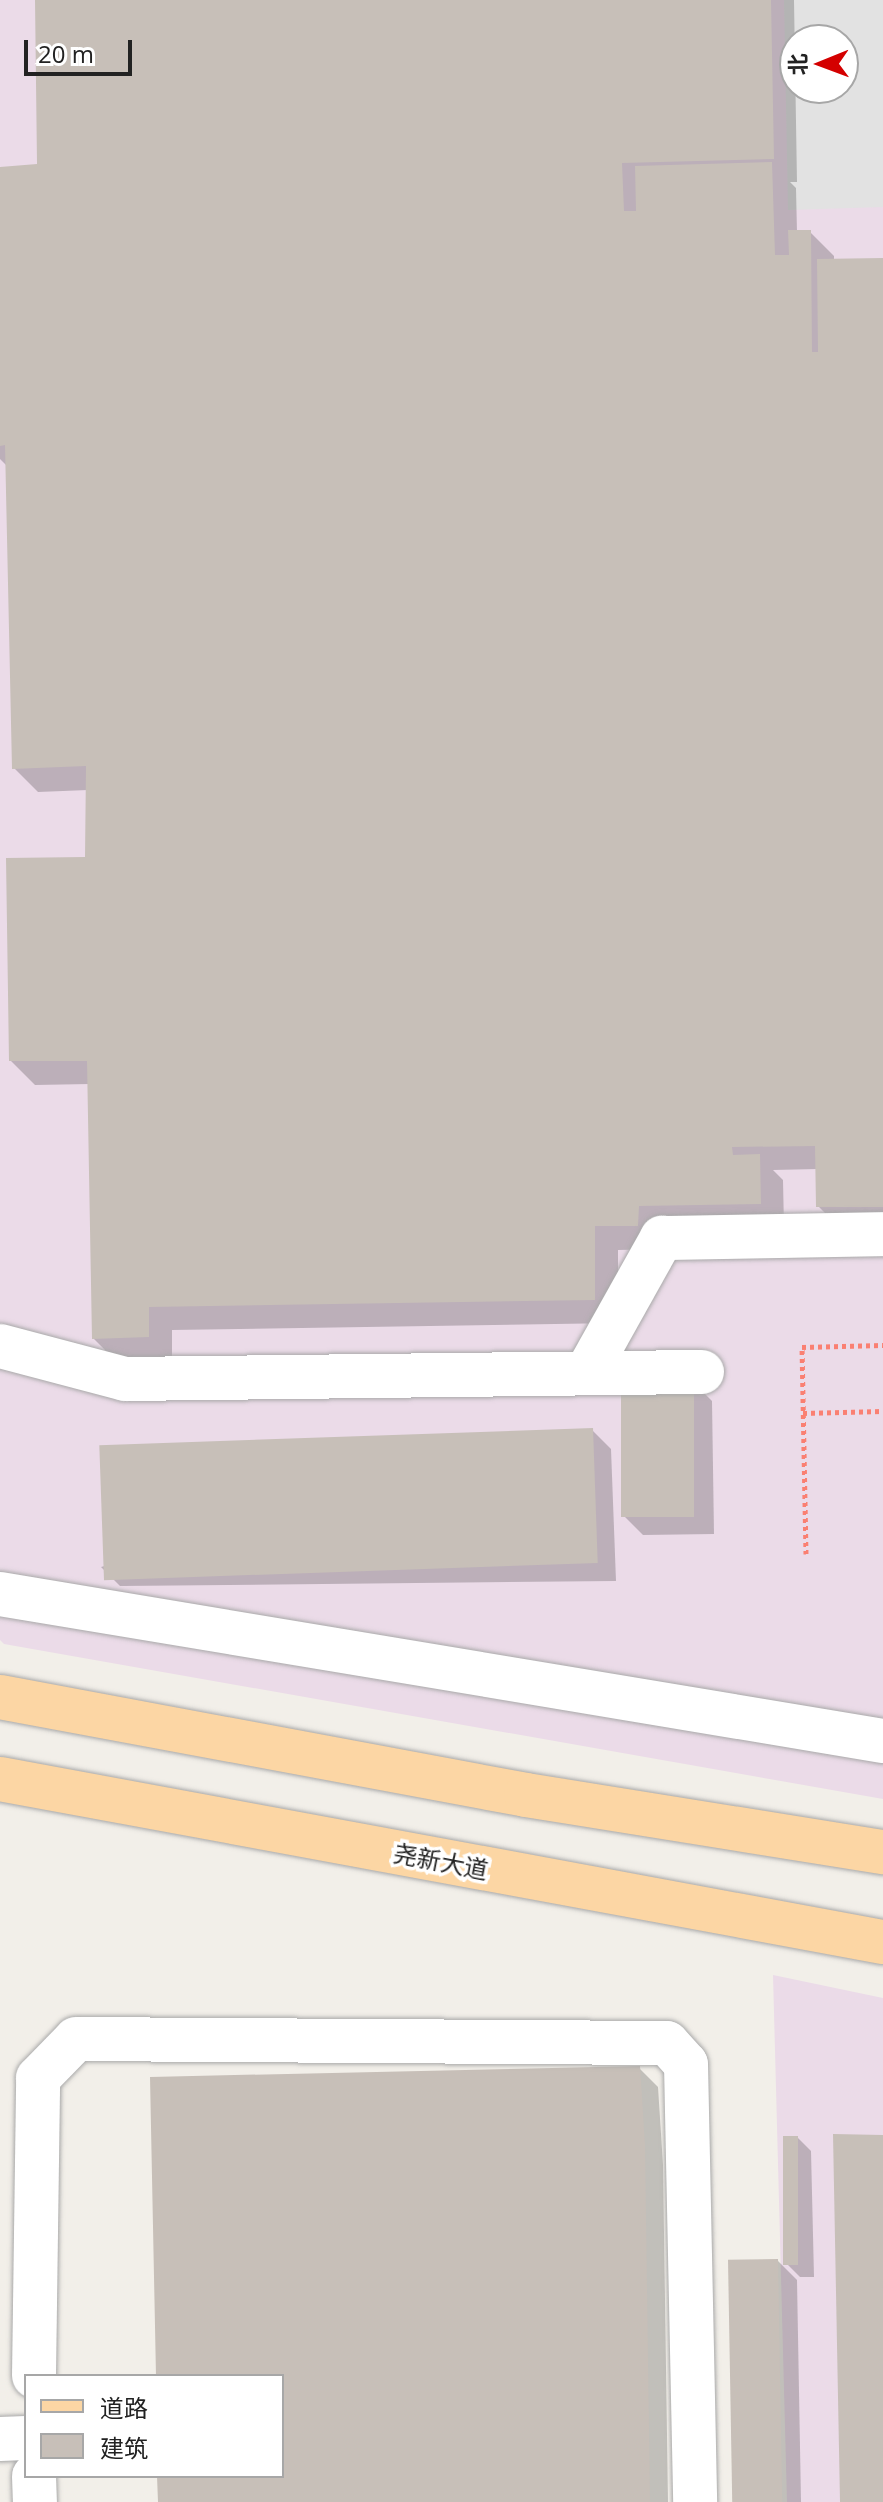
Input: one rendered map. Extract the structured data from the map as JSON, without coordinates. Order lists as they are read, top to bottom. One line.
{"streets":{"main road":["尧新大道"]},"legend":["道路","建筑"],"scale_bar":"20 m","north":"left"}
